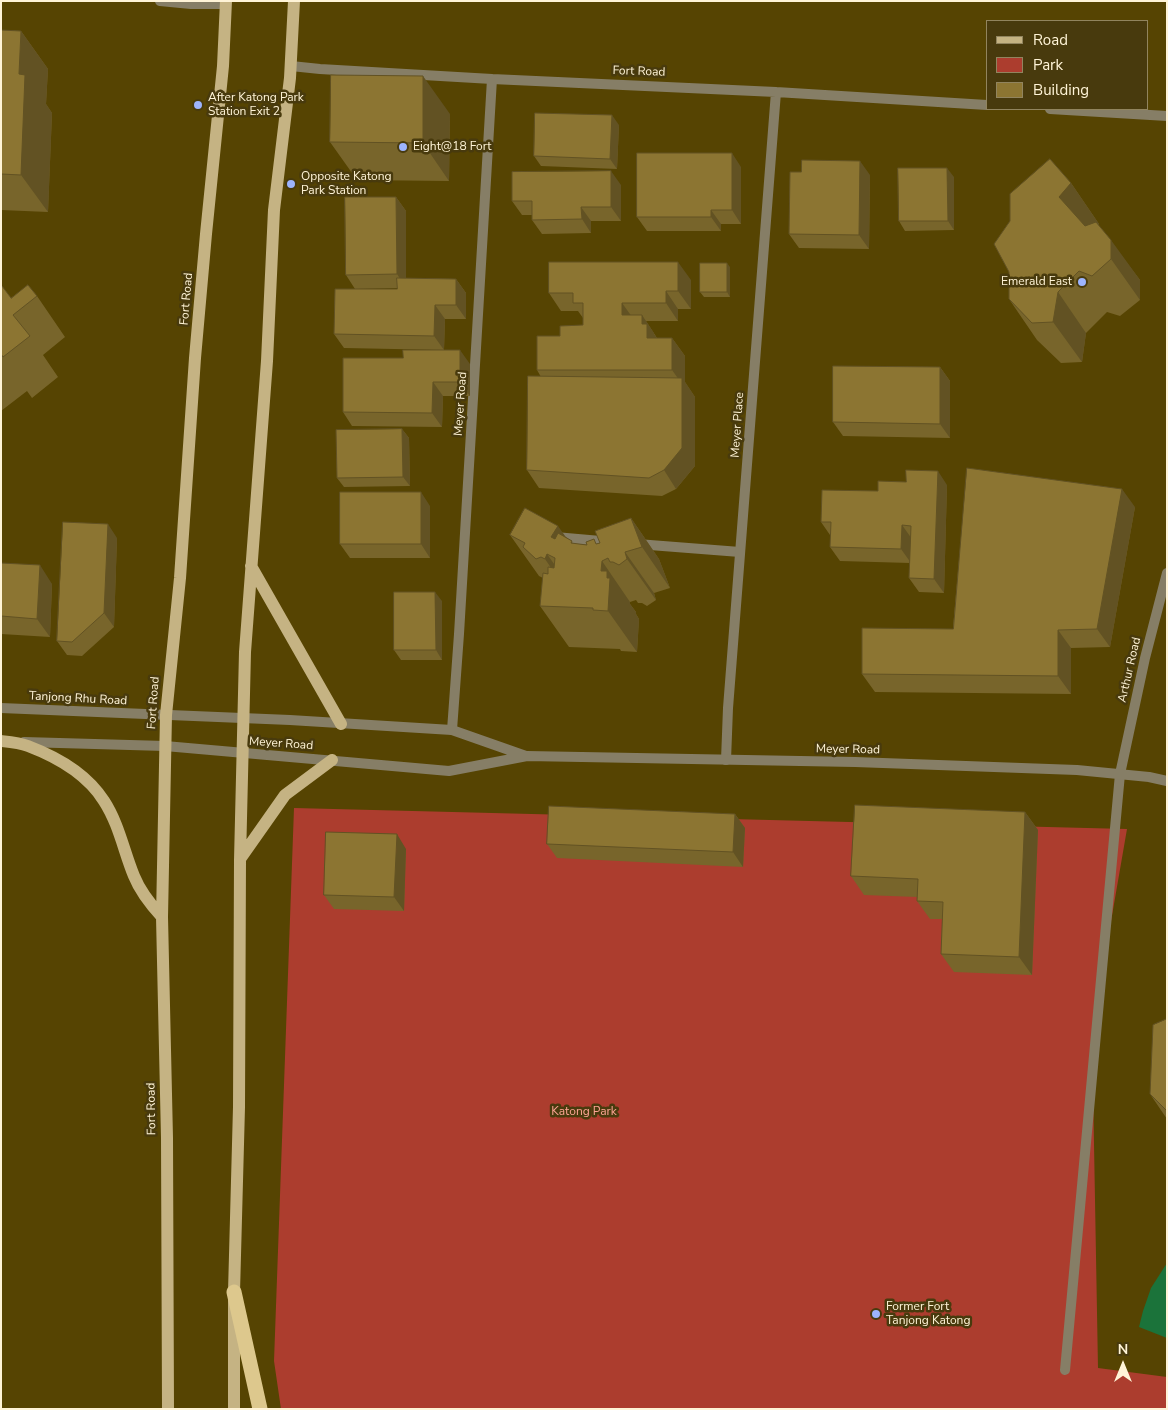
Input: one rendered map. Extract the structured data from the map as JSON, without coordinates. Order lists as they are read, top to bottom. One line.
{"streets":{"main road":["Fort Road"],"street":["Meyer Road","Meyer Place","Arthur Road","Tanjong Rhu Road"]},"crossings":[["Fort Road","Meyer Road"],["Fort Road","Meyer Place"],["Fort Road","Tanjong Rhu Road"],["Meyer Road","Meyer Place"],["Meyer Road","Arthur Road"],["Meyer Road","Tanjong Rhu Road"]],"parks":["Katong Park"],"places":["After Katong Park Station Exit 2","Eight@18 Fort","Opposite Katong Park Station","Emerald East","Former Fort Tanjong Katong"],"legend":["Road","Park","Building"],"north":"top"}
